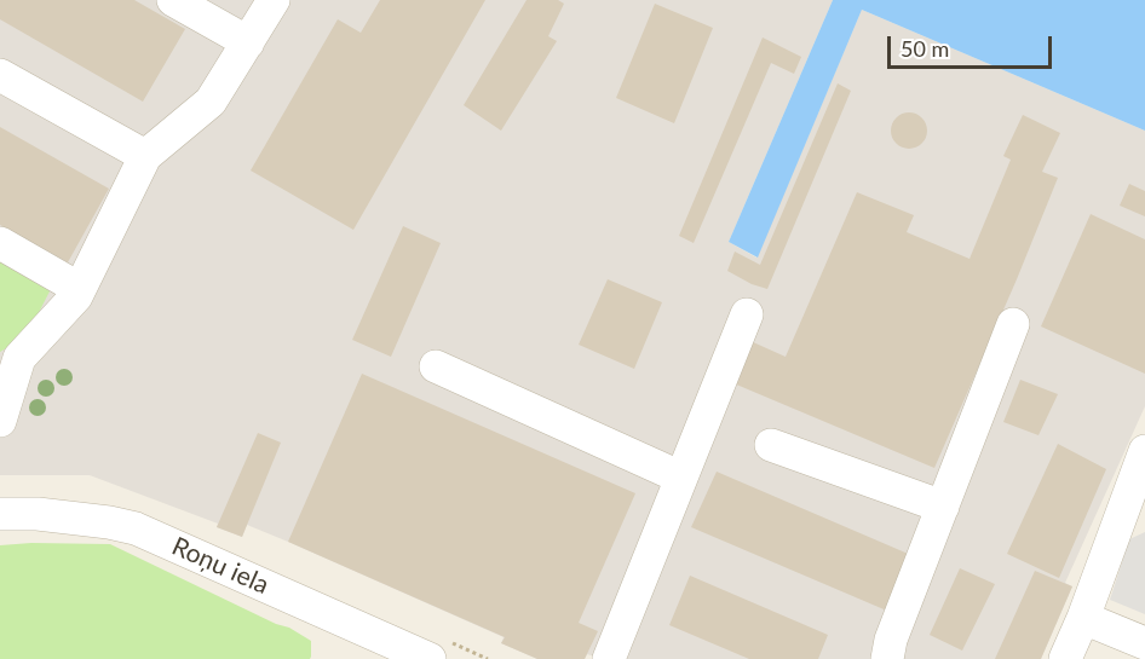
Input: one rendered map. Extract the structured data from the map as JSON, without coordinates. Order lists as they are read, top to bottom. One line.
{"streets":{"street":["Roņu iela"]},"scale_bar":"50 m"}
